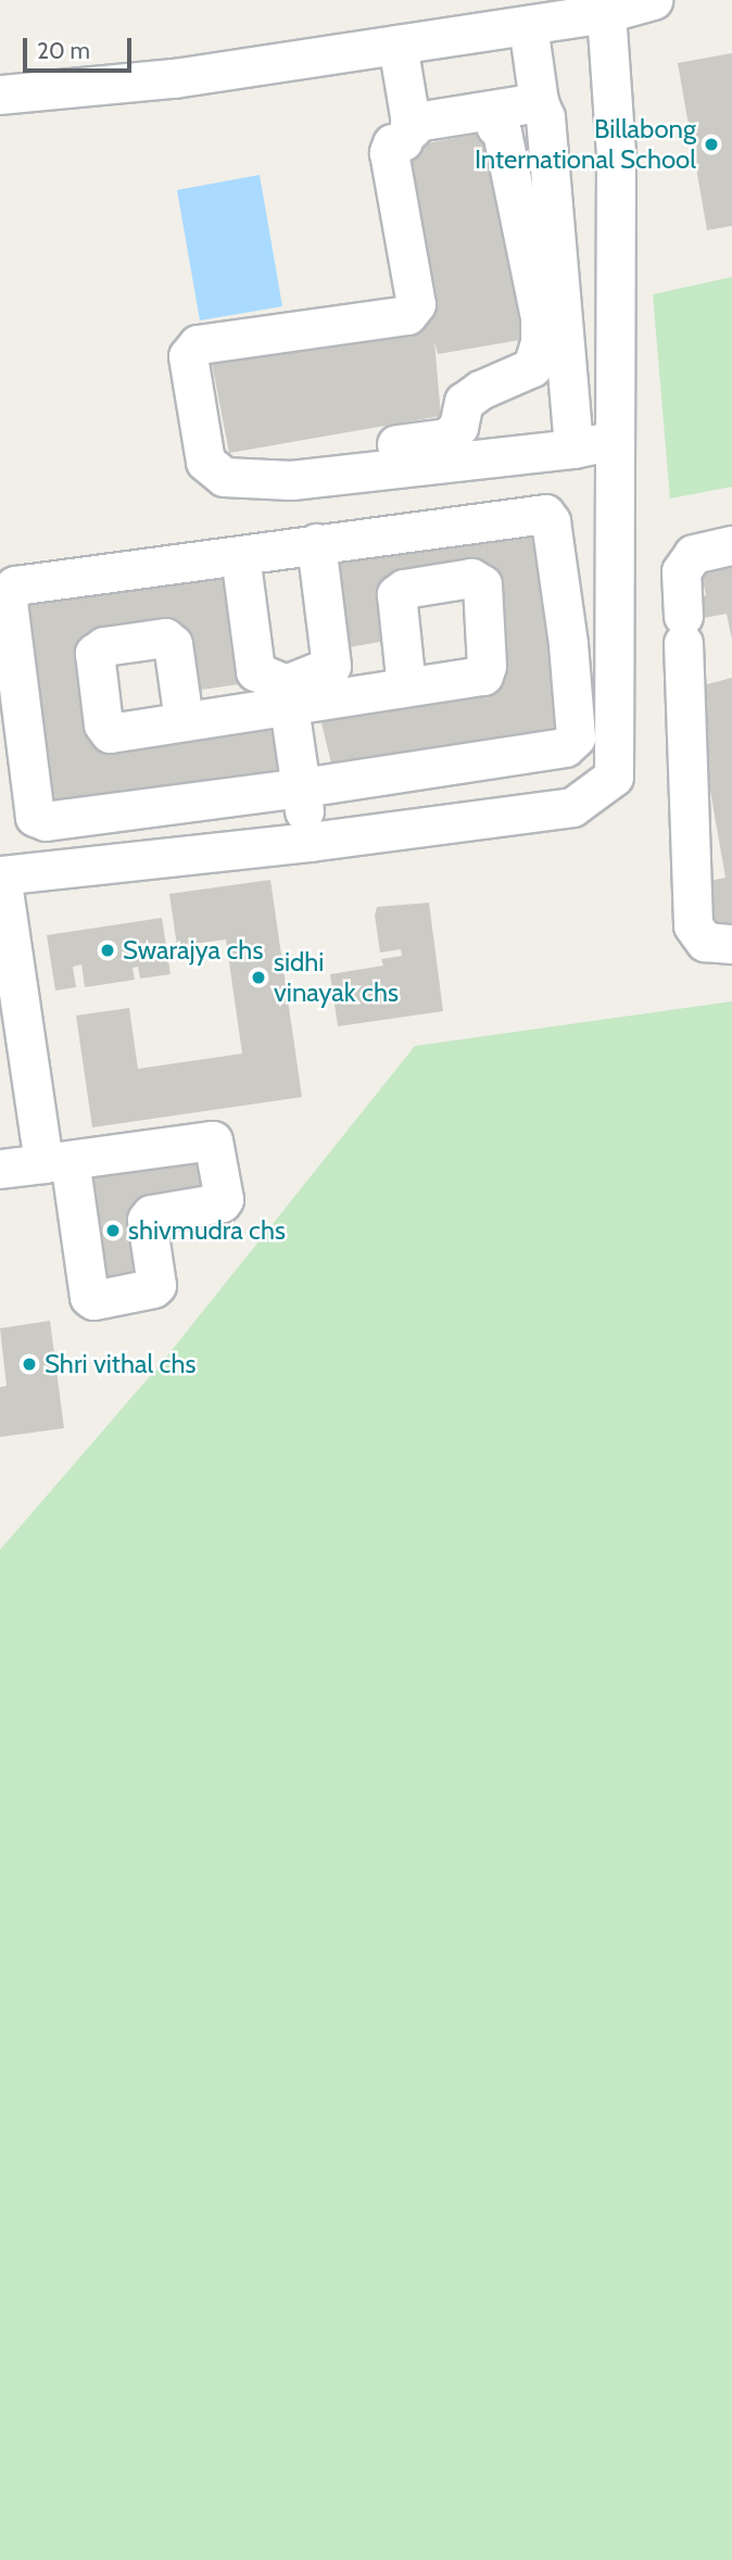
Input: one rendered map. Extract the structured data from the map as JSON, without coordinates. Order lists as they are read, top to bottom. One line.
{"places":["Billabong International School","Swarajya chs","sidhi vinayak chs","shivmudra chs","Shri vithal chs"],"scale_bar":"20 m"}
